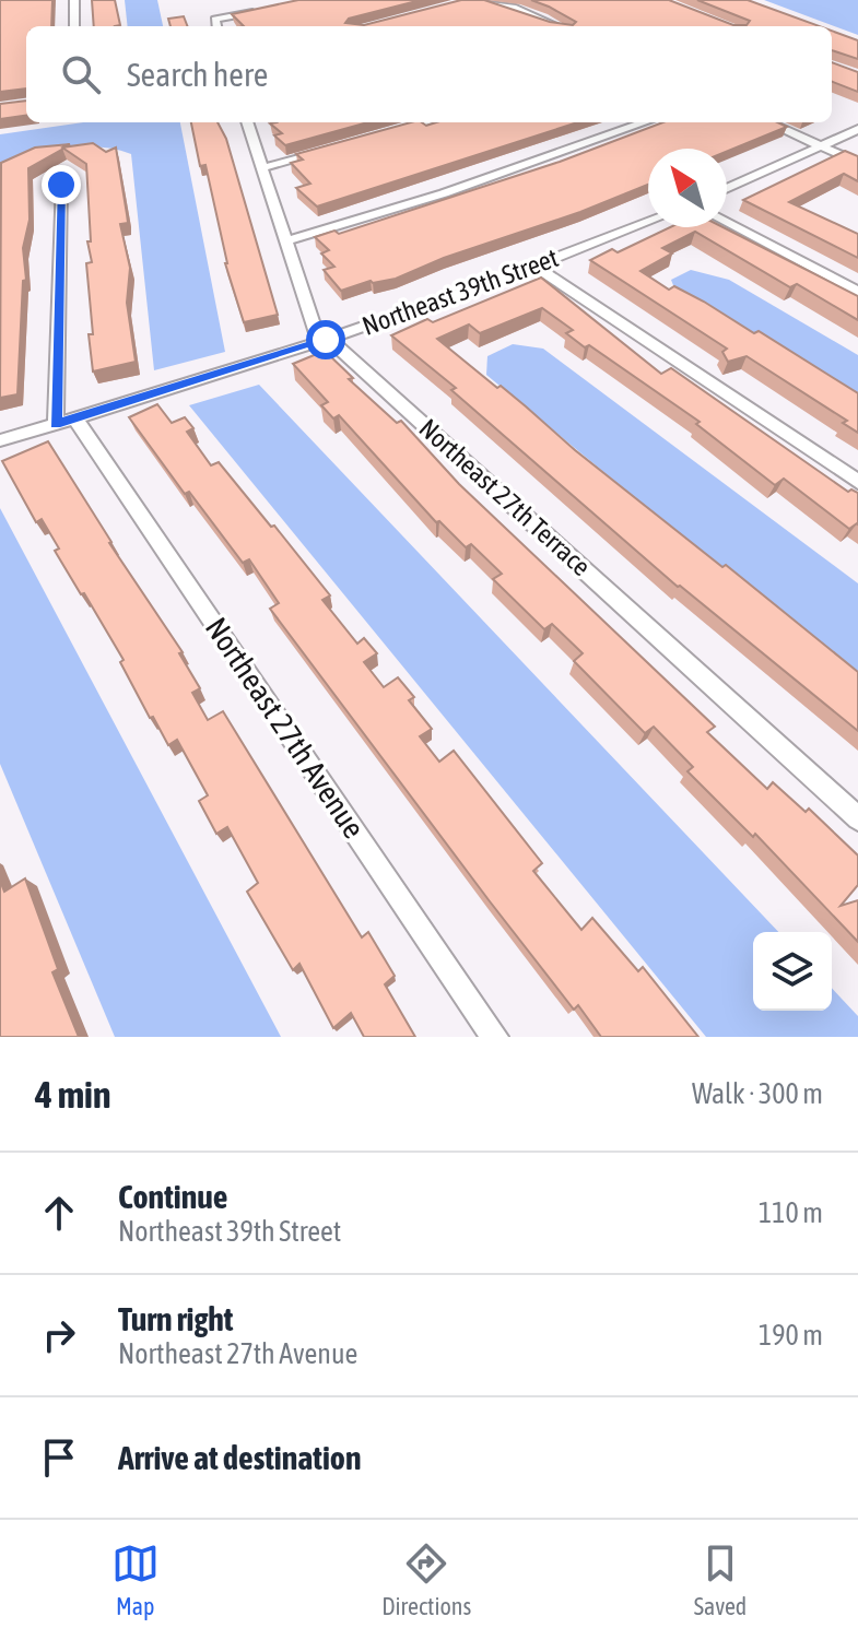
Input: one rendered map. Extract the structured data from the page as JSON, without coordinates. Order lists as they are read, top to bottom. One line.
{"streets":{"street":["Northeast 39th Street","Northeast 27th Terrace","Northeast 27th Avenue"]},"crossings":[["Northeast 39th Street","Northeast 27th Terrace"],["Northeast 39th Street","Northeast 27th Avenue"]],"north":"top left","page":{"search":"Search here","heading":["4 min","Walk · 300 m"],"list":[["Continue","Northeast 39th Street","110 m"],["Turn right","Northeast 27th Avenue","190 m"],"Arrive at destination"],"nav":["Map","Directions","Saved"]}}
